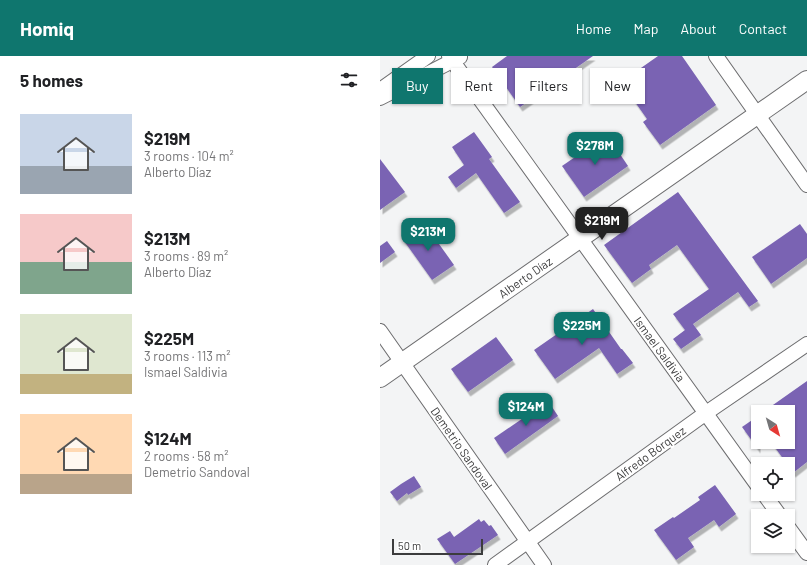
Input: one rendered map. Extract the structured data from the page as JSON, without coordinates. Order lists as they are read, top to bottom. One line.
{"streets":{"street":["Alberto Díaz","Ismael Saldivia","Demetrio Sandoval","Alfredo Bórquez"]},"crossings":[["Alberto Díaz","Ismael Saldivia"],["Alberto Díaz","Demetrio Sandoval"],["Ismael Saldivia","Alfredo Bórquez"],["Demetrio Sandoval","Alfredo Bórquez"]],"scale_bar":"50 m","north":"bottom right","page":{"header":"Homiq","nav":["Home","Map","About","Contact"],"heading":"5 homes","chip":["Buy","Rent","Filters","New"],"list":[{"name":"$219M","note":"3 rooms · 104 m² · Alberto Díaz"},{"name":"$213M","note":"3 rooms · 89 m² · Alberto Díaz"},{"name":"$225M","note":"3 rooms · 113 m² · Ismael Saldivia"},{"name":"$124M","note":"2 rooms · 58 m² · Demetrio Sandoval"}],"price":["$278M","$219M","$213M","$225M","$124M"],"scale":"50 m"}}
